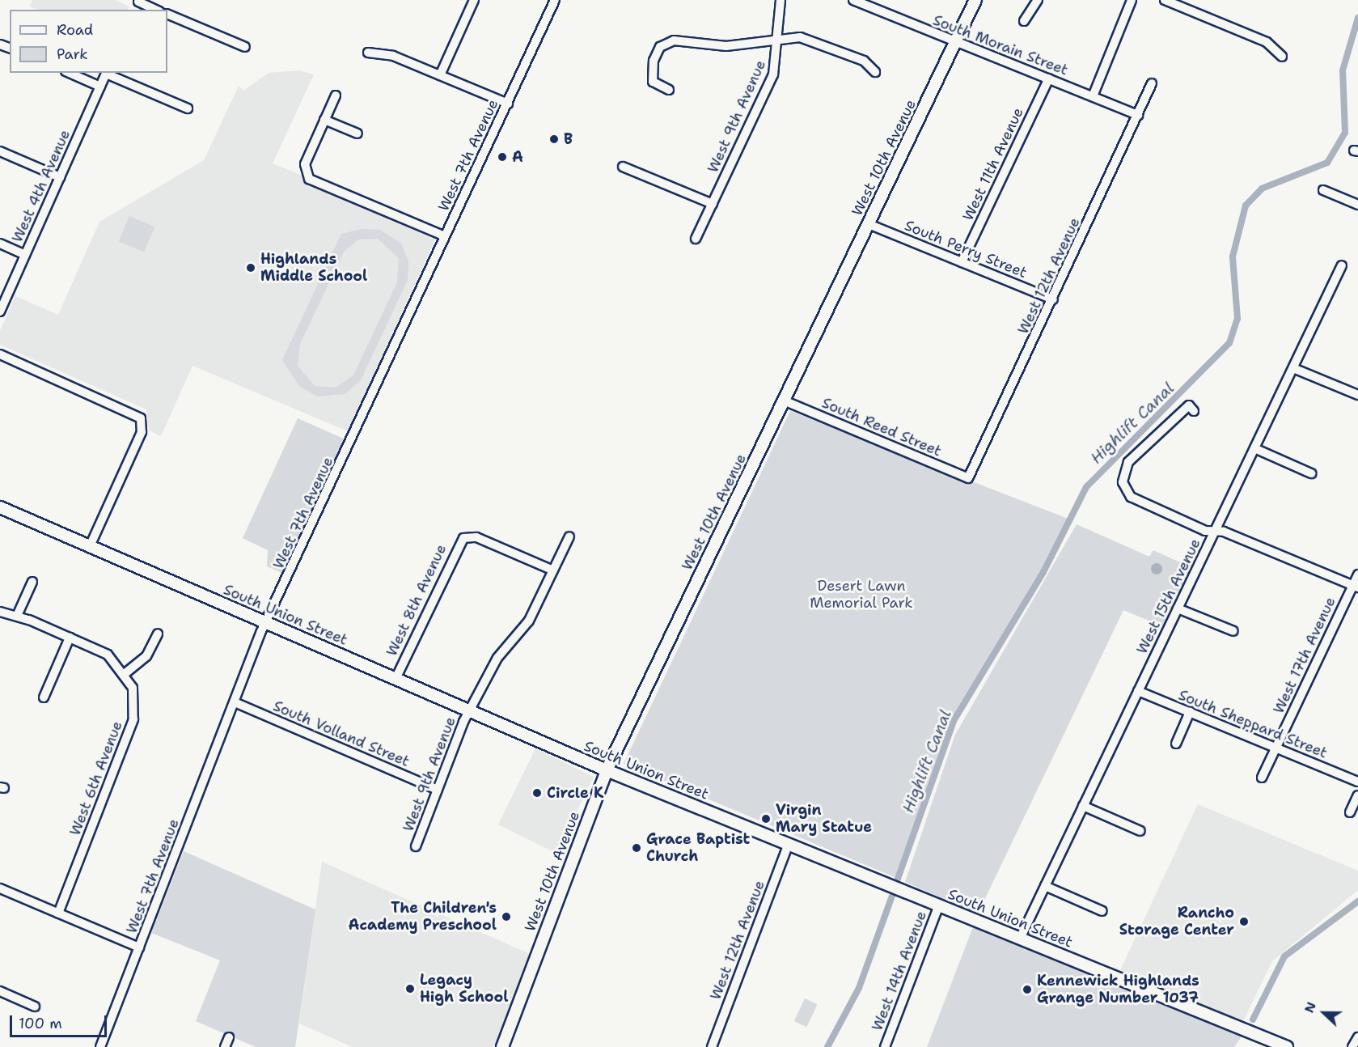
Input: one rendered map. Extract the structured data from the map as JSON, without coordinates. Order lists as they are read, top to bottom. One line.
{"streets":{"main road":["West 10th Avenue","South Union Street"],"street":["South Morain Street","West 9th Avenue","West 7th Avenue","West 11th Avenue","West 4th Avenue","South Perry Street","West 12th Avenue","South Reed Street","West 15th Avenue","West 8th Avenue","West 17th Avenue","South Sheppard Street","South Volland Street","West 6th Avenue","West 14th Avenue"]},"crossings":[["South Morain Street","West 10th Avenue"],["South Morain Street","West 11th Avenue"],["South Morain Street","West 12th Avenue"],["West 9th Avenue","West 8th Avenue"],["West 9th Avenue","South Union Street"],["West 9th Avenue","South Volland Street"],["West 7th Avenue","South Union Street"],["West 7th Avenue","South Volland Street"],["West 10th Avenue","South Perry Street"],["West 10th Avenue","South Reed Street"],["West 10th Avenue","South Union Street"],["West 11th Avenue","South Perry Street"],["South Perry Street","West 12th Avenue"],["West 12th Avenue","South Reed Street"],["West 12th Avenue","South Union Street"],["West 15th Avenue","South Union Street"],["West 15th Avenue","South Sheppard Street"],["West 8th Avenue","South Union Street"],["South Union Street","West 14th Avenue"],["West 17th Avenue","South Sheppard Street"]],"water":["Highlift Canal"],"parks":["Desert Lawn Memorial Park"],"places":["B","A","Highlands Middle School","Circle K","Virgin Mary Statue","Grace Baptist Church","The Children's Academy Preschool","Rancho Storage Center","Legacy High School","Kennewick Highlands Grange Number 1037"],"legend":["Road","Park"],"scale_bar":"100 m","north":"left"}
